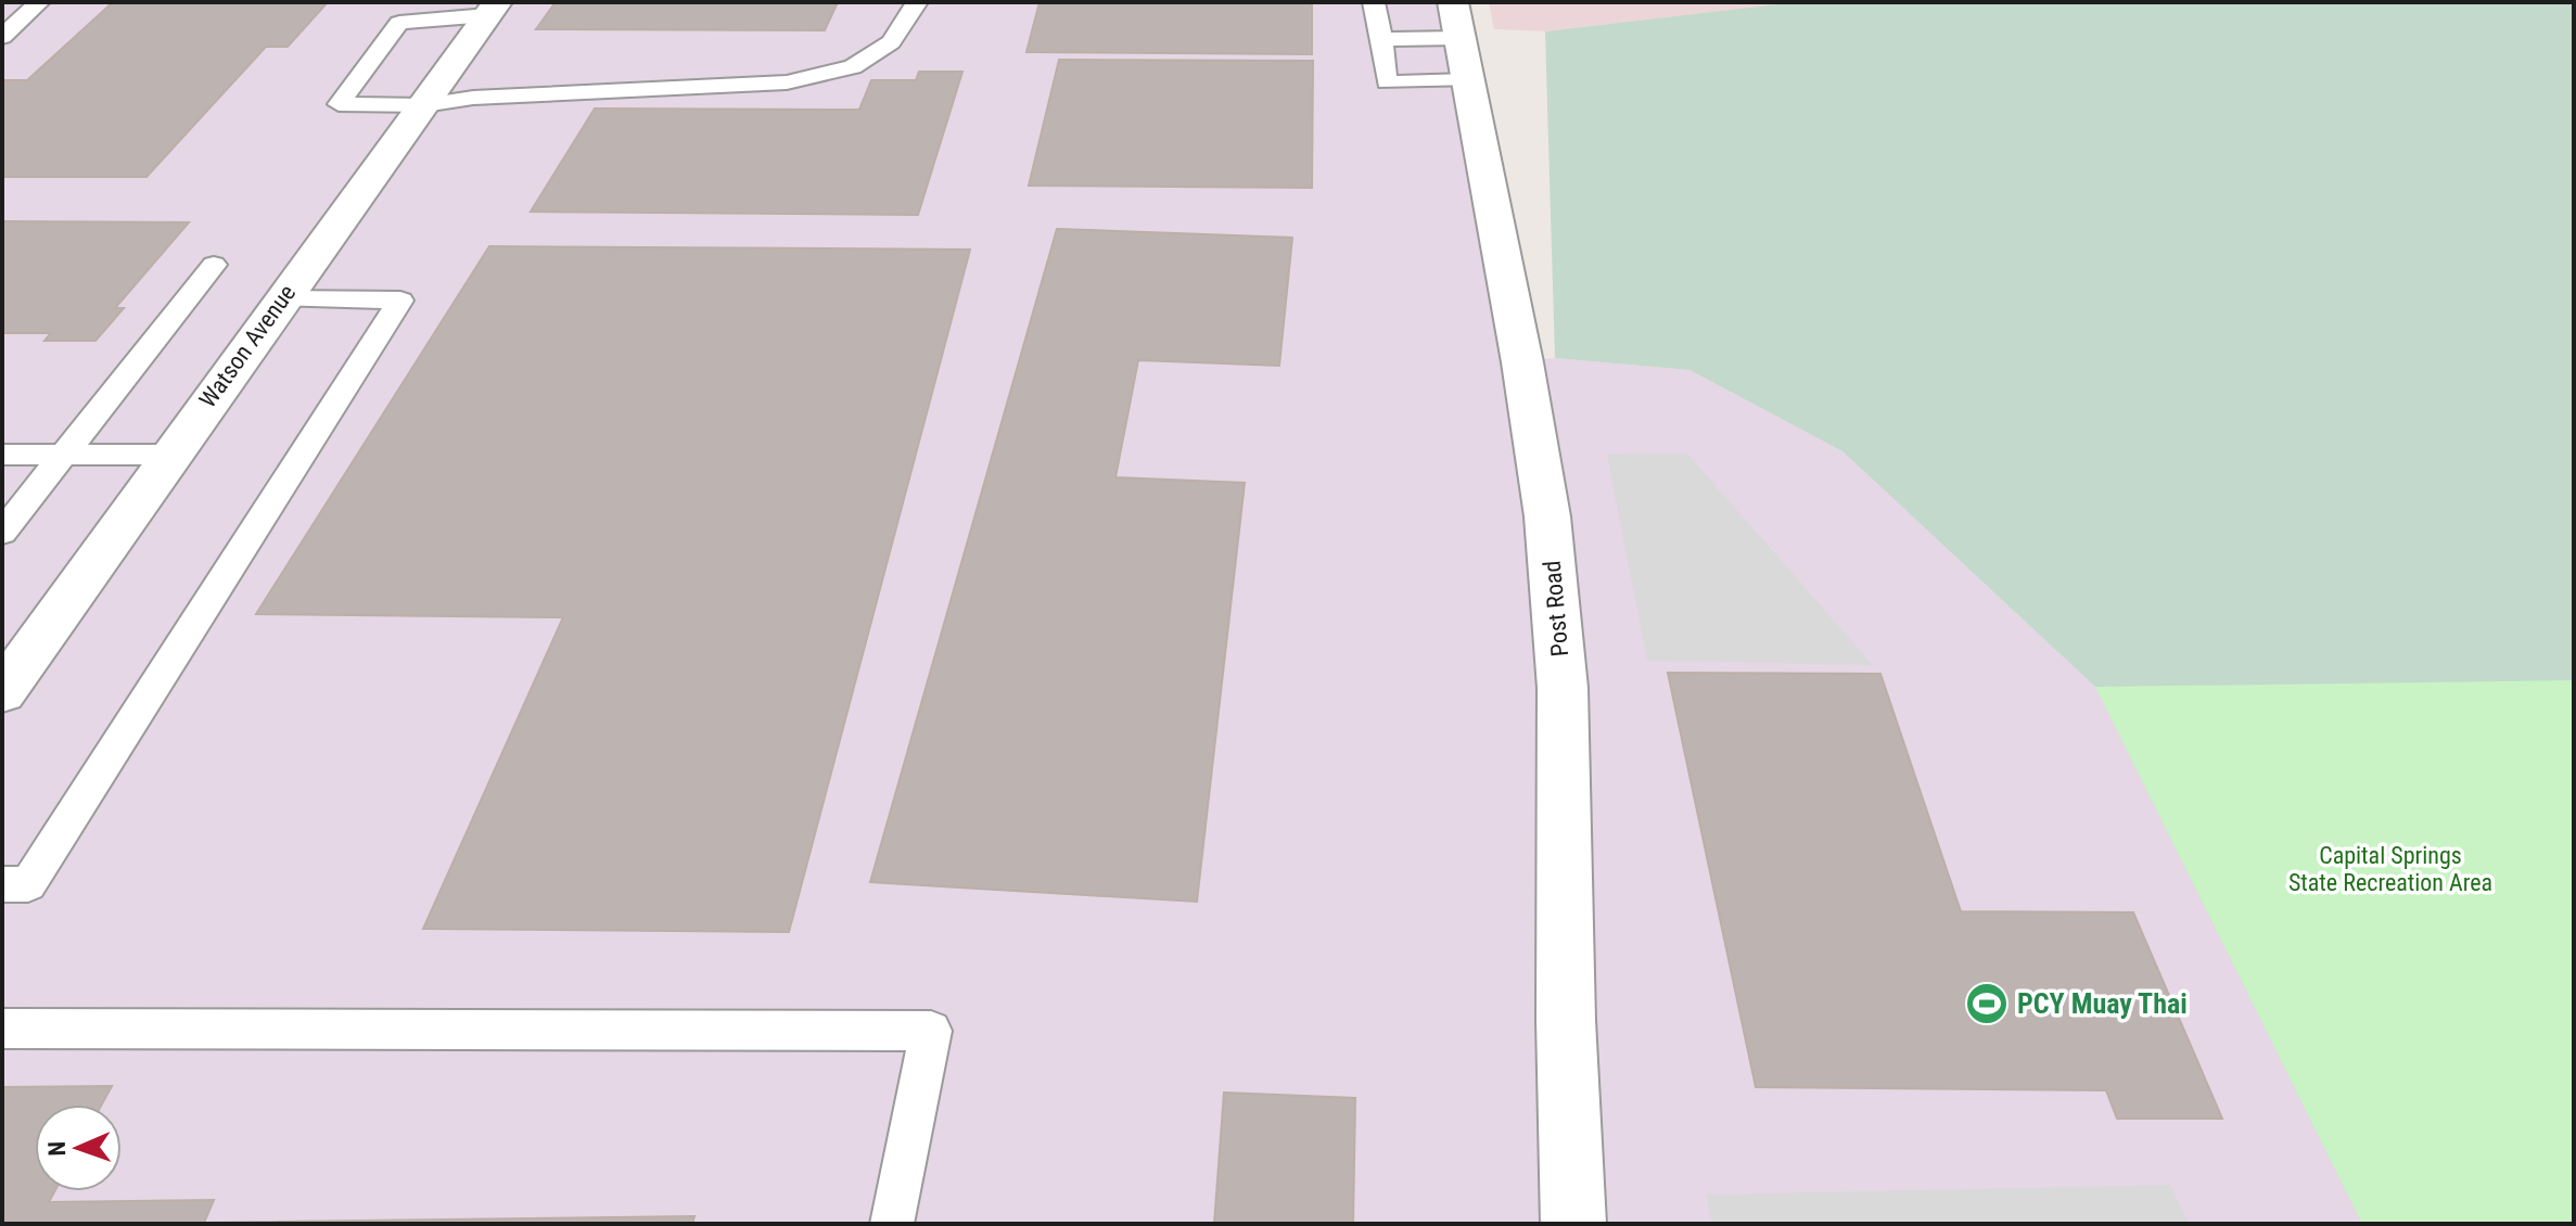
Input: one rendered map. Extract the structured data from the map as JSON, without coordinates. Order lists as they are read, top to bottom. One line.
{"streets":{"street":["Watson Avenue","Post Road"]},"parks":["Capital Springs State Recreation Area"],"places":{"sports":["PCY Muay Thai"]},"north":"left"}
